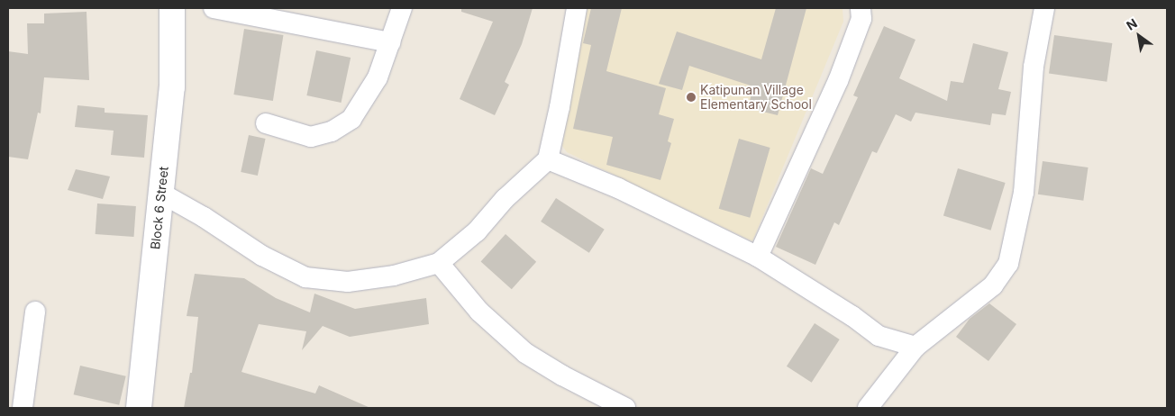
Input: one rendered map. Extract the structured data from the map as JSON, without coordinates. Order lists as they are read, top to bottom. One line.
{"streets":{"street":["Block 6 Street"]},"places":["Katipunan Village Elementary School"],"north":"top left"}
